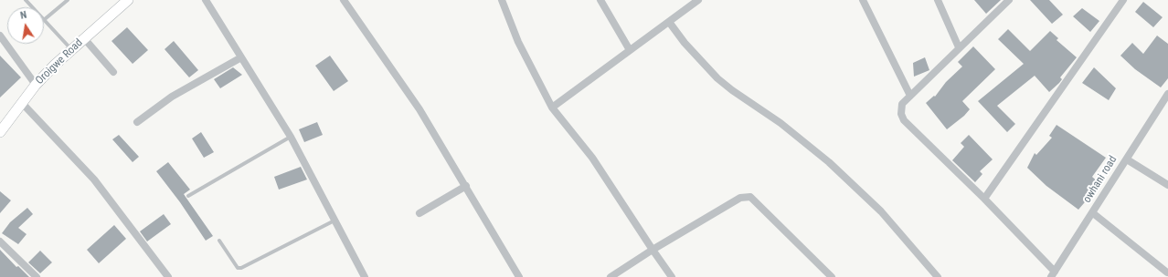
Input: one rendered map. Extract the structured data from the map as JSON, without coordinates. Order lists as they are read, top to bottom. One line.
{"streets":{"street":["Oroigwe Road","owhani road"]},"north":"top"}
